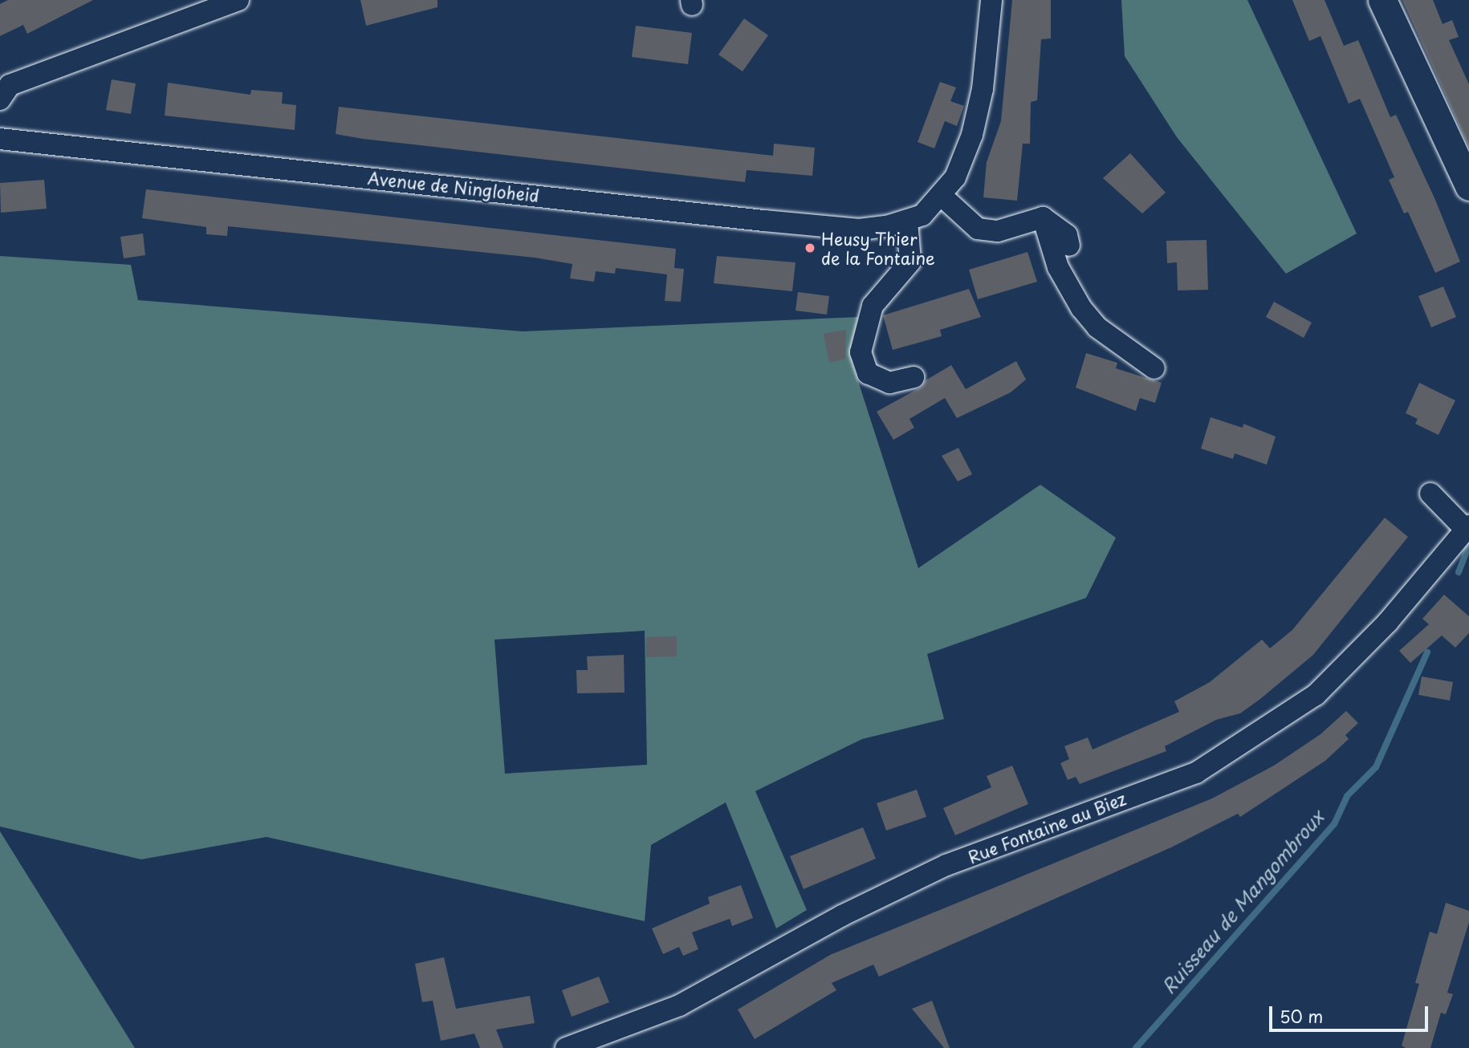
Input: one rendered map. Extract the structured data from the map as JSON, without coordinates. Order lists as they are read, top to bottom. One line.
{"streets":{"street":["Avenue de Ningloheid","Rue Fontaine au Biez"]},"water":["Ruisseau de Mangombroux"],"places":["Heusy Thier de la Fontaine"],"scale_bar":"50 m"}
